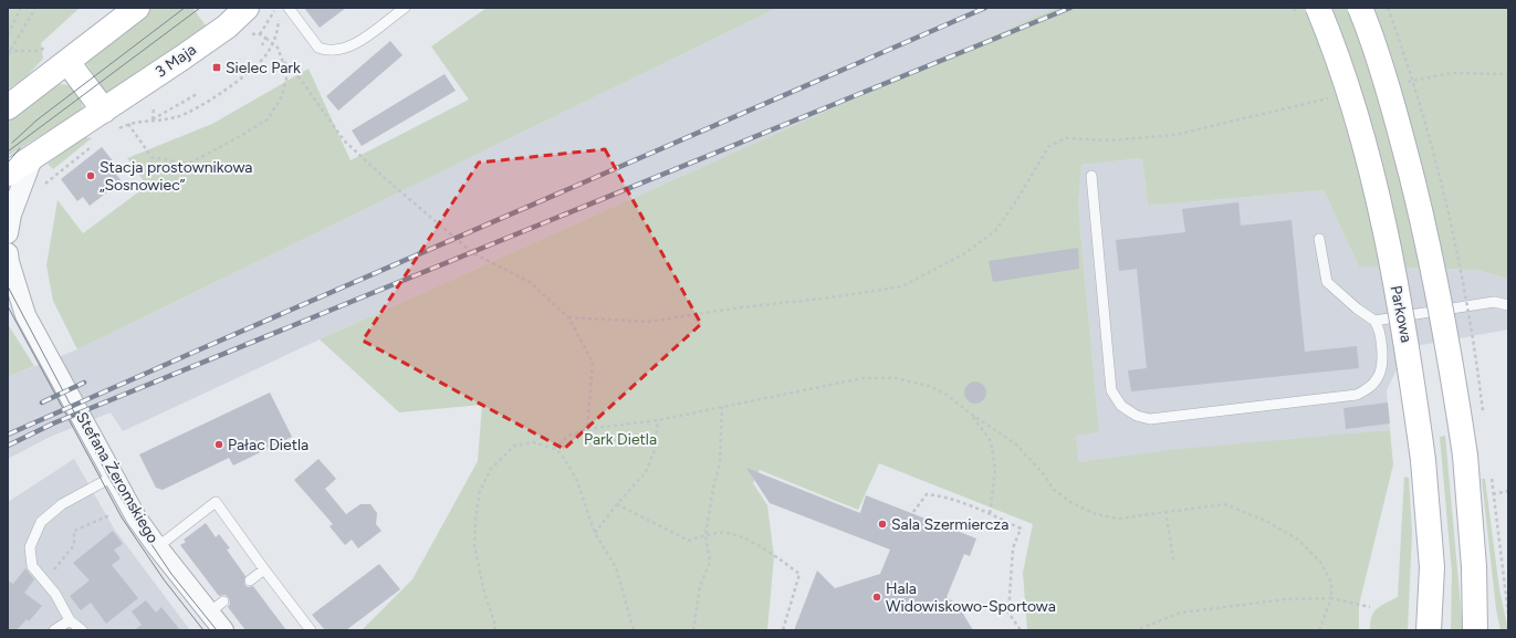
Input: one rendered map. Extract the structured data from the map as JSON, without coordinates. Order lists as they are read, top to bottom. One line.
{"streets":{"street":["3 Maja","Parkowa","Stefana Żeromskiego"]},"parks":["Park Dietla"],"places":{"transit":["Sielec Park"],"other":["Stacja prostownikowa „Sosnowiec”","Pałac Dietla","Sala Szermiercza","Hala Widowiskowo-Sportowa"]}}
